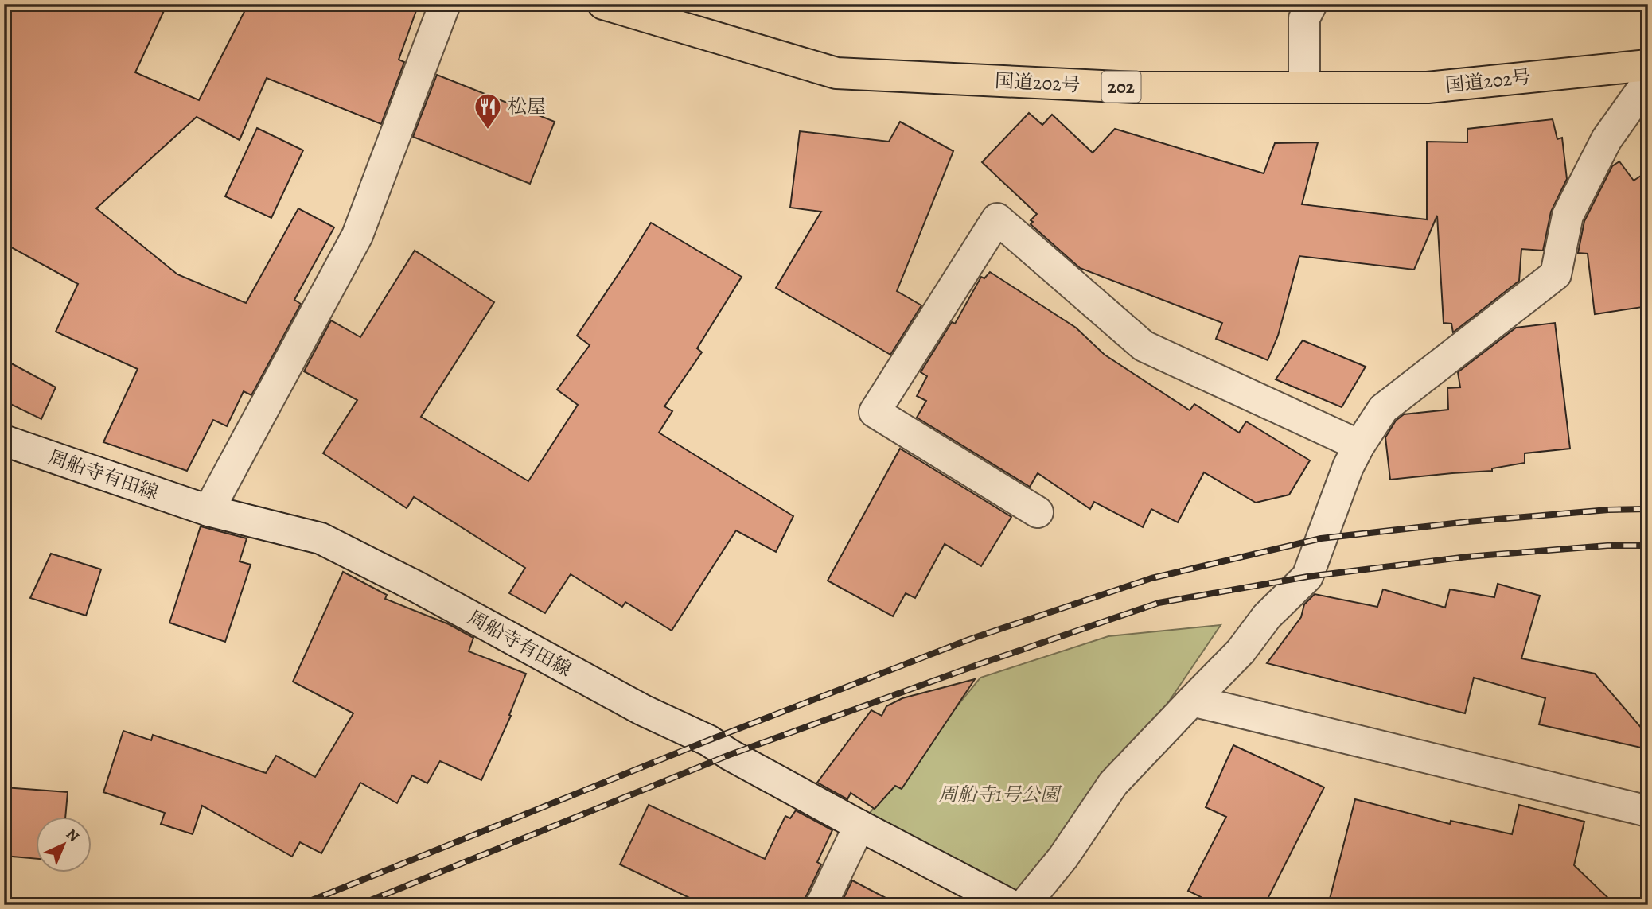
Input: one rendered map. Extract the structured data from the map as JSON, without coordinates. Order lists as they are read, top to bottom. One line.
{"streets":{"highway":["国道202号","202"],"street":["周船寺有田線"]},"parks":["周船寺1号公園"],"places":{"restaurant":["松屋"]},"north":"top right"}
